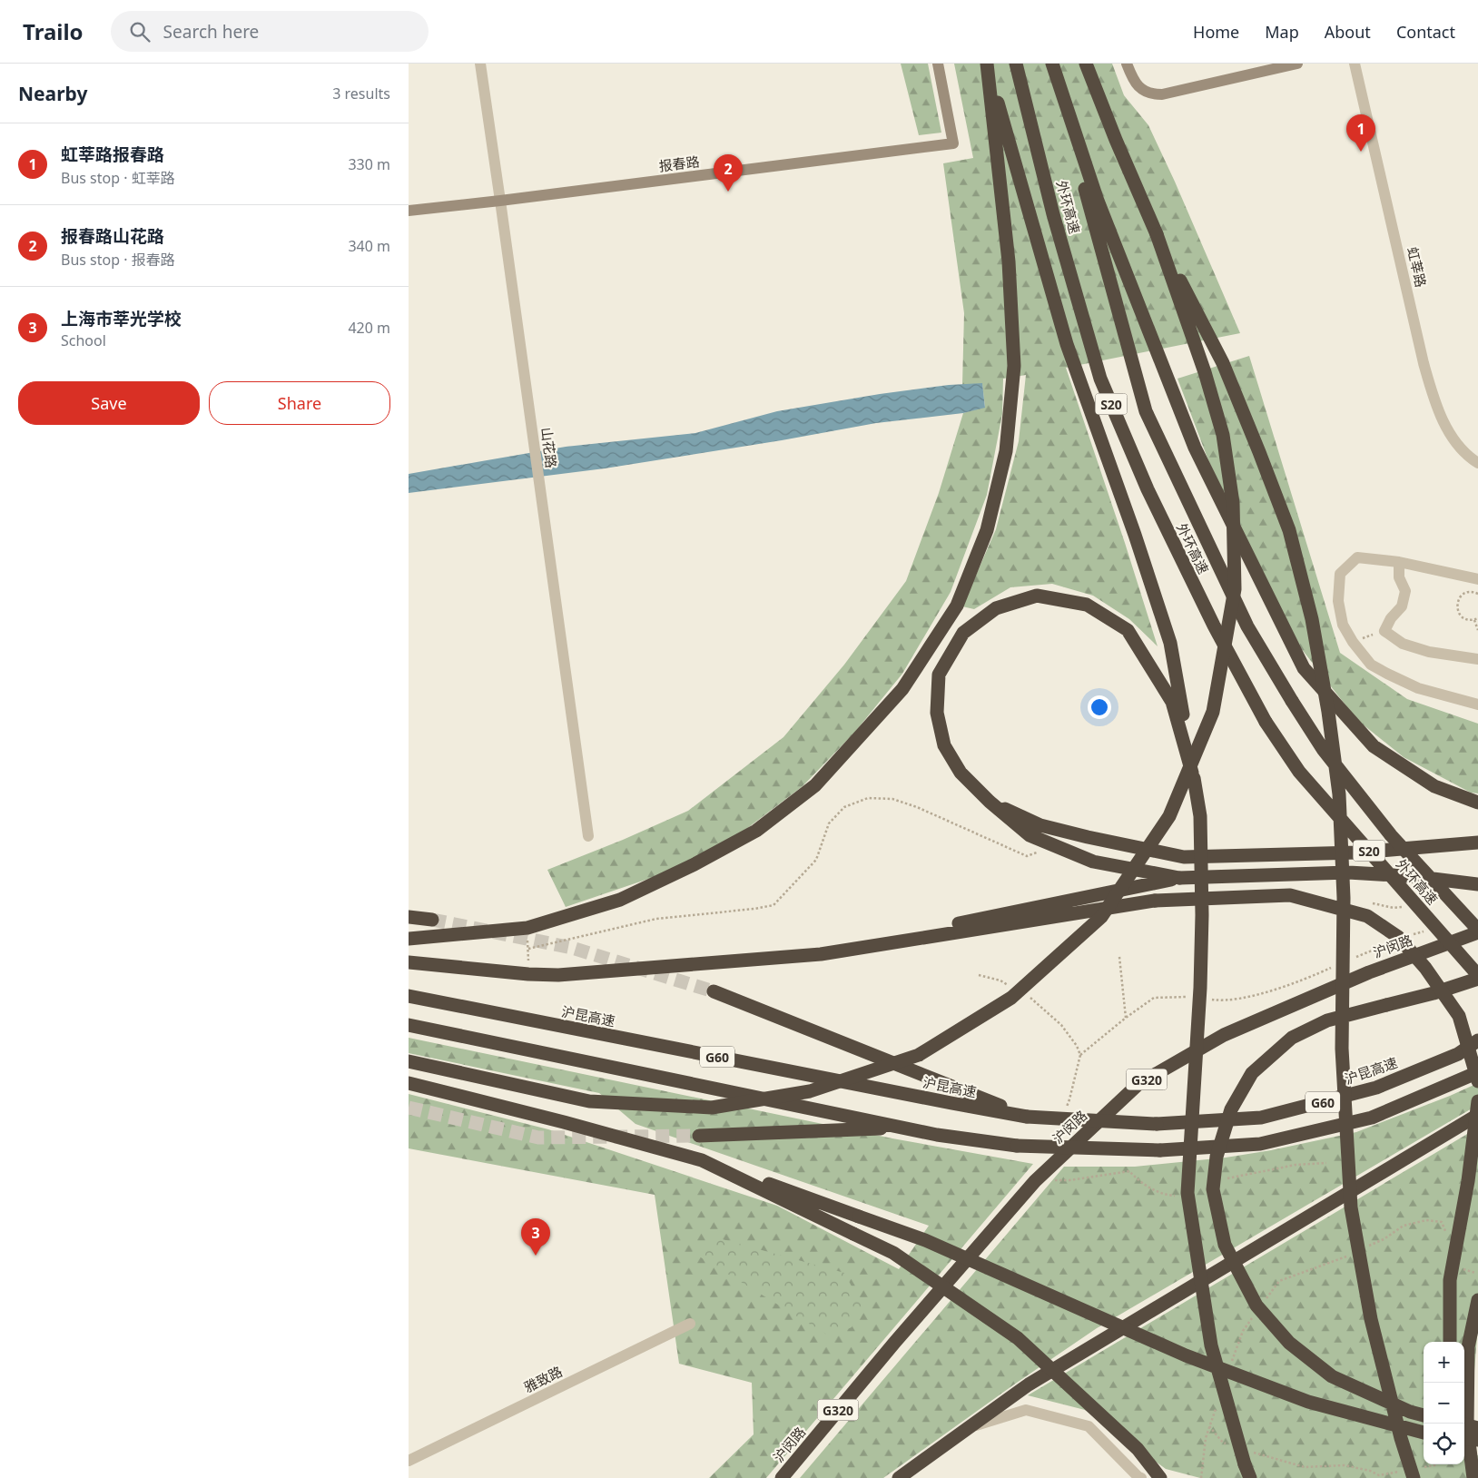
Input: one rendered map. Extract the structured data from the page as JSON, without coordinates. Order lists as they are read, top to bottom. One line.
{"streets":{"highway":["外环高速","S20","沪闵路","沪昆高速","G60","G320"],"street":["报春路","虹莘路","山花路","雅致路"]},"crossings":[["报春路","山花路"],["外环高速","沪闵路"]],"page":{"header":"Trailo","search":"Search here","nav":["Home","Map","About","Contact"],"heading":["Nearby","3 results"],"pins":["1","2","3"],"list":[{"mark":"1","name":"虹莘路报春路","note":"Bus stop · 虹莘路","value":"330 m"},{"mark":"2","name":"报春路山花路","note":"Bus stop · 报春路","value":"340 m"},{"mark":"3","name":"上海市莘光学校","note":"School","value":"420 m"}],"buttons":["Save","Share"],"map_buttons":["+","−"]}}
